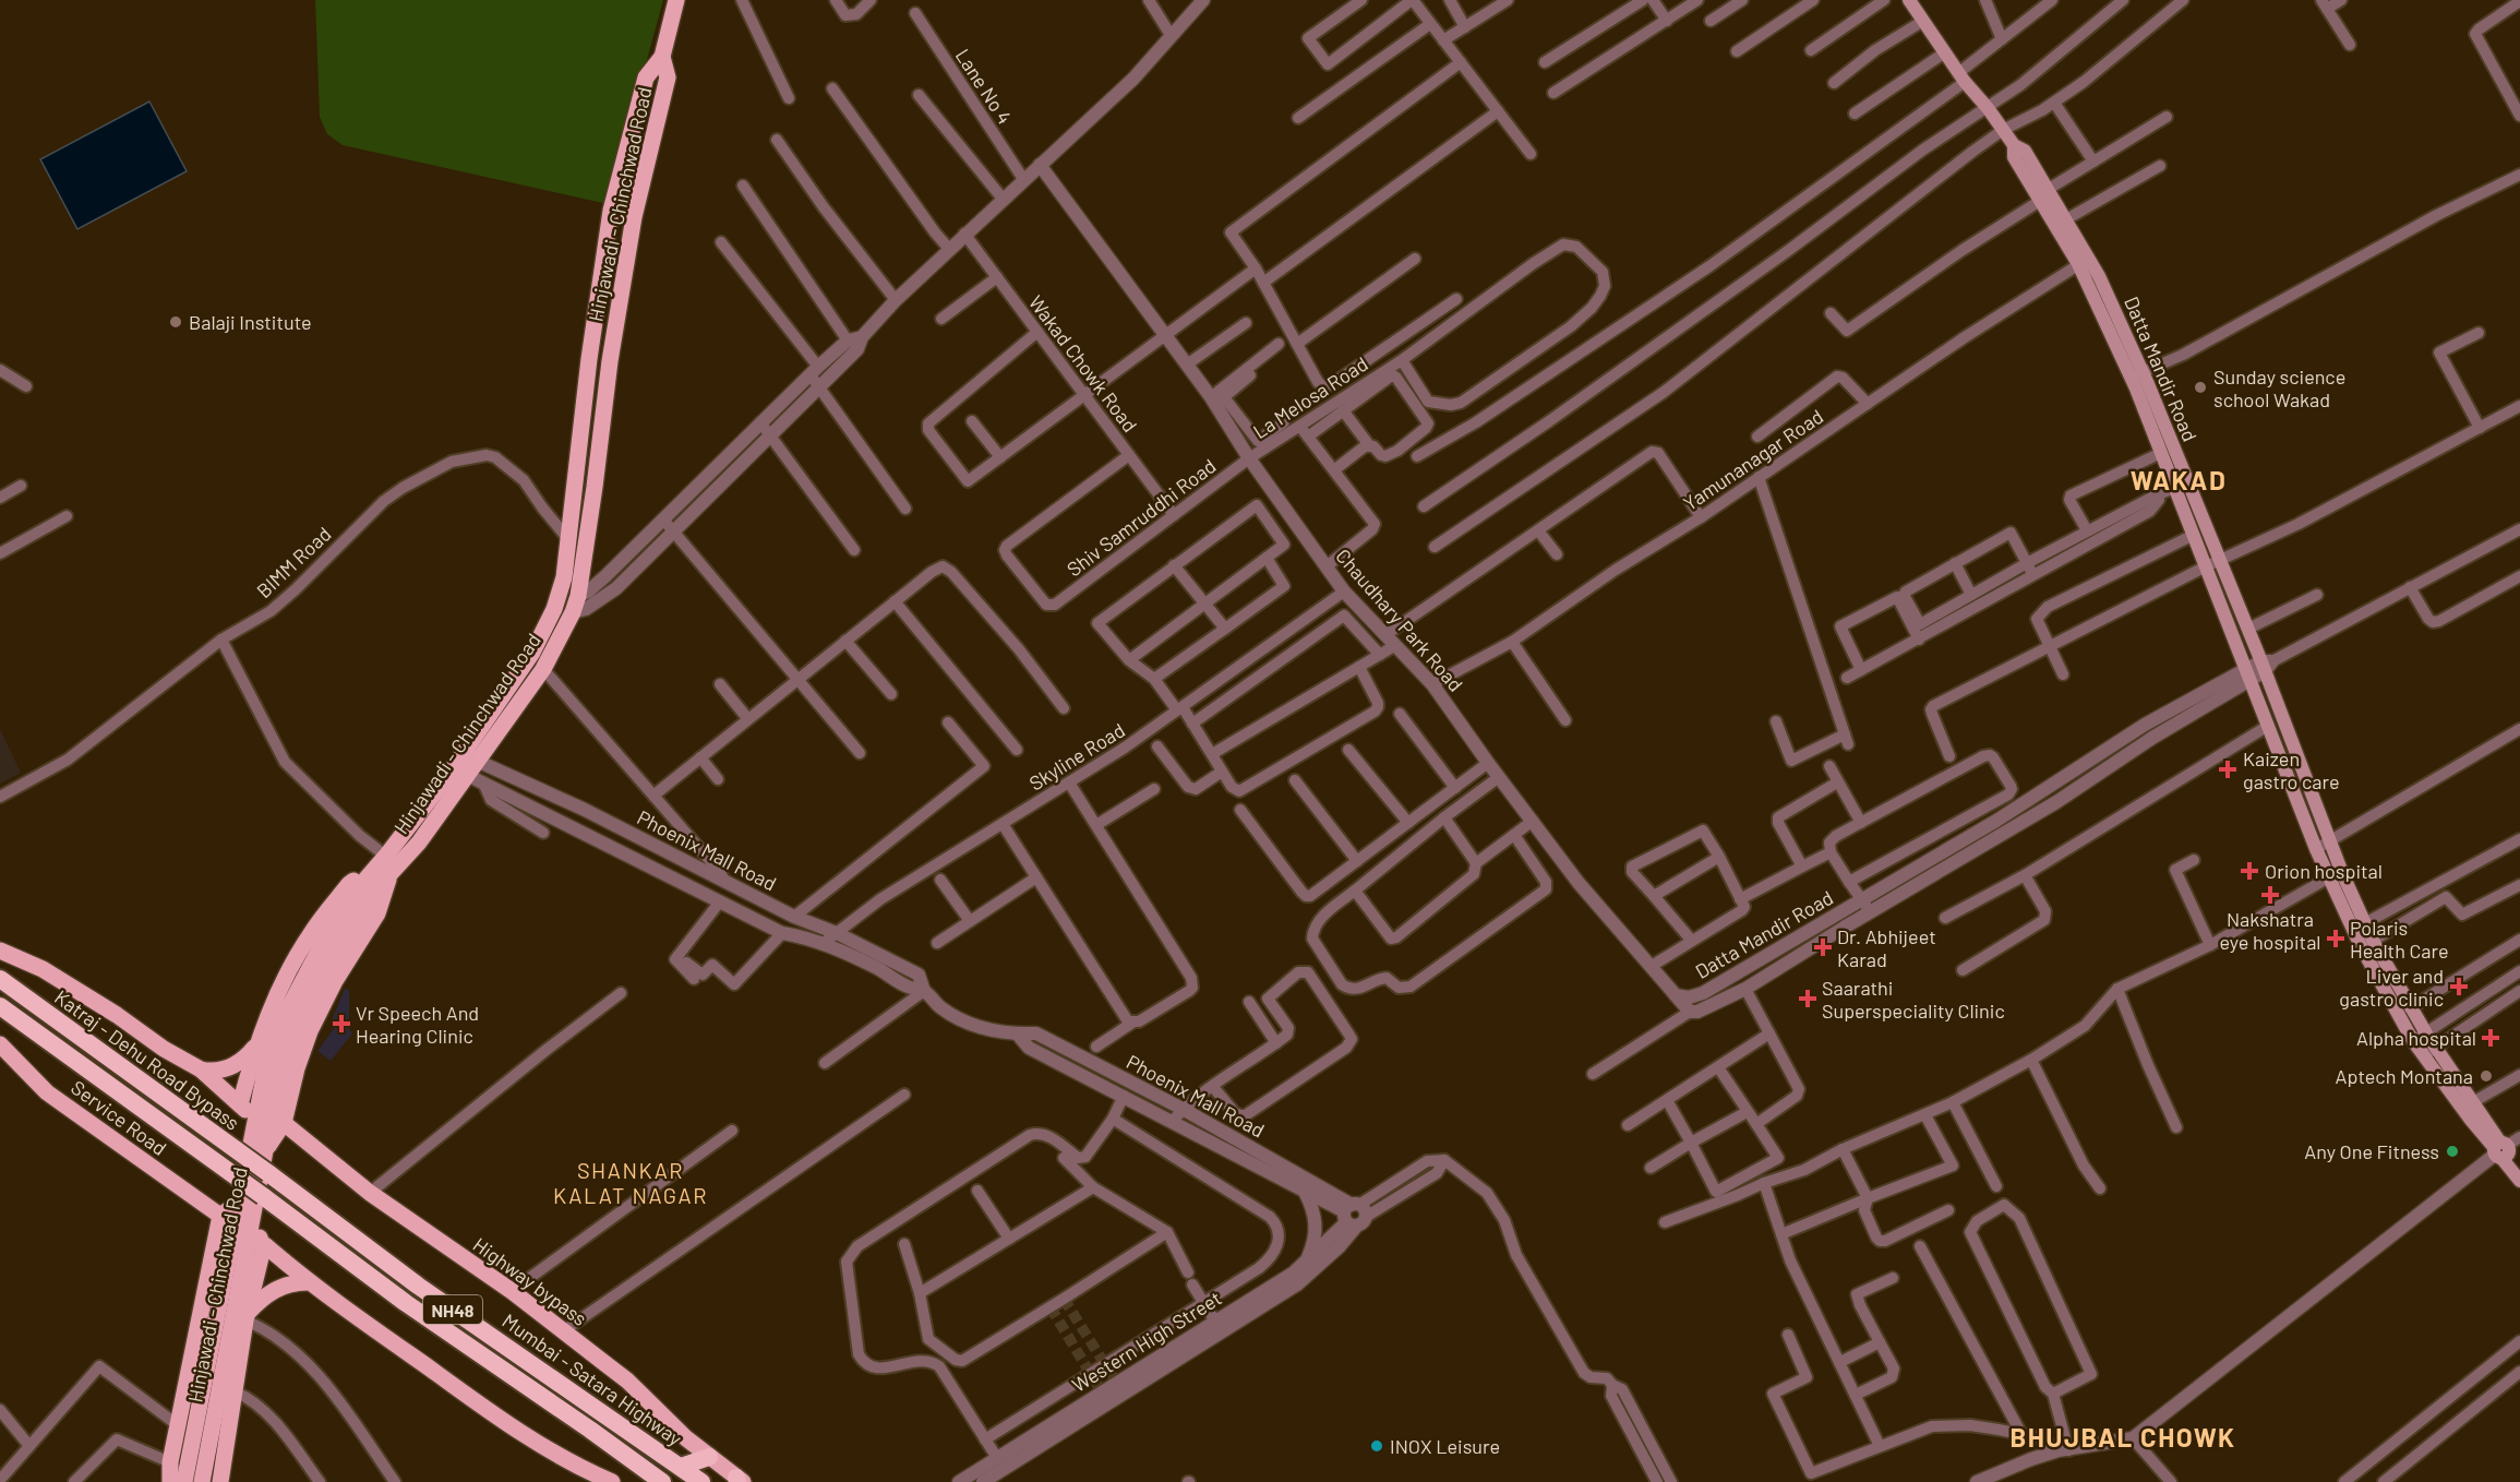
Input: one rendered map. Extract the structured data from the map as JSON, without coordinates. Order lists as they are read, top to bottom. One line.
{"streets":{"highway":["Katraj - Dehu Road Bypass","NH48","Mumbai - Satara Highway"],"main road":["Hinjawadi - Chinchwad Road","Datta Mandir Road","Service Road","Highway bypass"],"street":["Lane No 4","Wakad Chowk Road","La Melosa Road","Yamunanagar Road","Shiv Samruddhi Road","BIMM Road","Chaudhary Park Road","Skyline Road","Phoenix Mall Road","Western High Street"]},"crossings":[["Hinjawadi - Chinchwad Road","BIMM Road"],["Hinjawadi - Chinchwad Road","Phoenix Mall Road"],["Hinjawadi - Chinchwad Road","NH48"],["Wakad Chowk Road","Shiv Samruddhi Road"],["Datta Mandir Road","Yamunanagar Road"],["Datta Mandir Road","Chaudhary Park Road"],["La Melosa Road","Shiv Samruddhi Road"],["La Melosa Road","Chaudhary Park Road"],["Yamunanagar Road","Chaudhary Park Road"],["Shiv Samruddhi Road","Chaudhary Park Road"],["Chaudhary Park Road","Skyline Road"],["Skyline Road","Phoenix Mall Road"],["Phoenix Mall Road","Western High Street"],["Katraj - Dehu Road Bypass","Mumbai - Satara Highway"]],"districts":["WAKAD","SHANKAR KALAT NAGAR","BHUJBAL CHOWK"],"places":{"other":["Balaji Institute","Sunday science school Wakad","Aptech Montana","Any One Fitness","INOX Leisure"],"health":["Kaizen gastro care","Orion hospital","Nakshatra eye hospital","Polaris Health Care","Dr. Abhijeet Karad","Liver and gastro clinic","Saarathi Superspeciality Clinic","Vr Speech And Hearing Clinic","Alpha hospital"]}}
